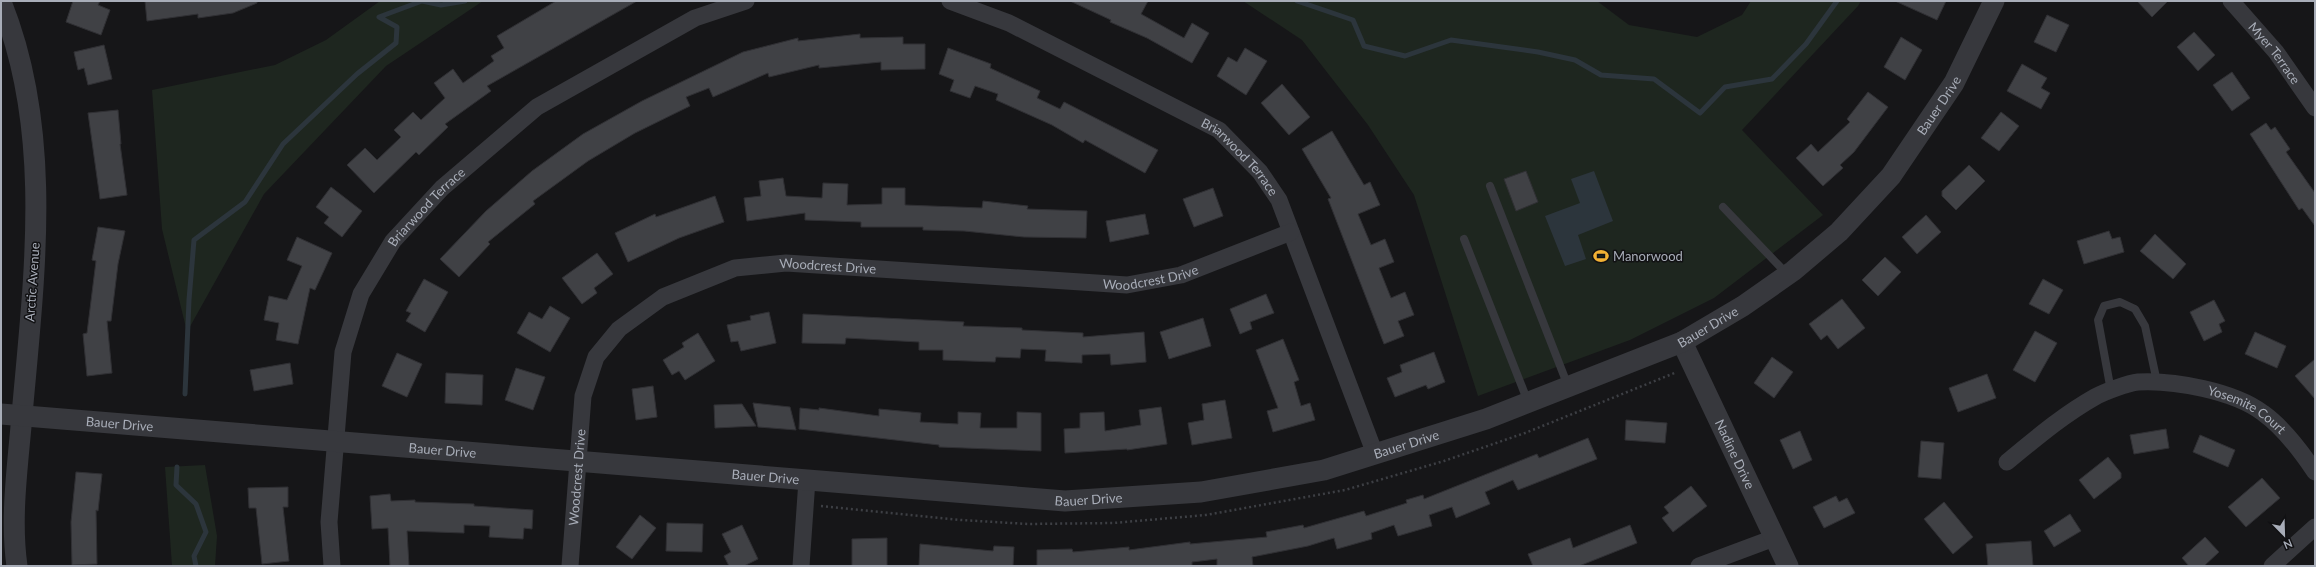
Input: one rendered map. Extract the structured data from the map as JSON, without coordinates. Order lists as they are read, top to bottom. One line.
{"streets":{"street":["Myer Terrace","Bauer Drive","Briarwood Terrace","Woodcrest Drive","Arctic Avenue","Yosemite Court","Nadine Drive"]},"crossings":[["Bauer Drive","Briarwood Terrace"],["Bauer Drive","Woodcrest Drive"],["Bauer Drive","Arctic Avenue"],["Bauer Drive","Nadine Drive"],["Briarwood Terrace","Woodcrest Drive"]],"places":{"sports":["Manorwood"]},"north":"bottom right"}
